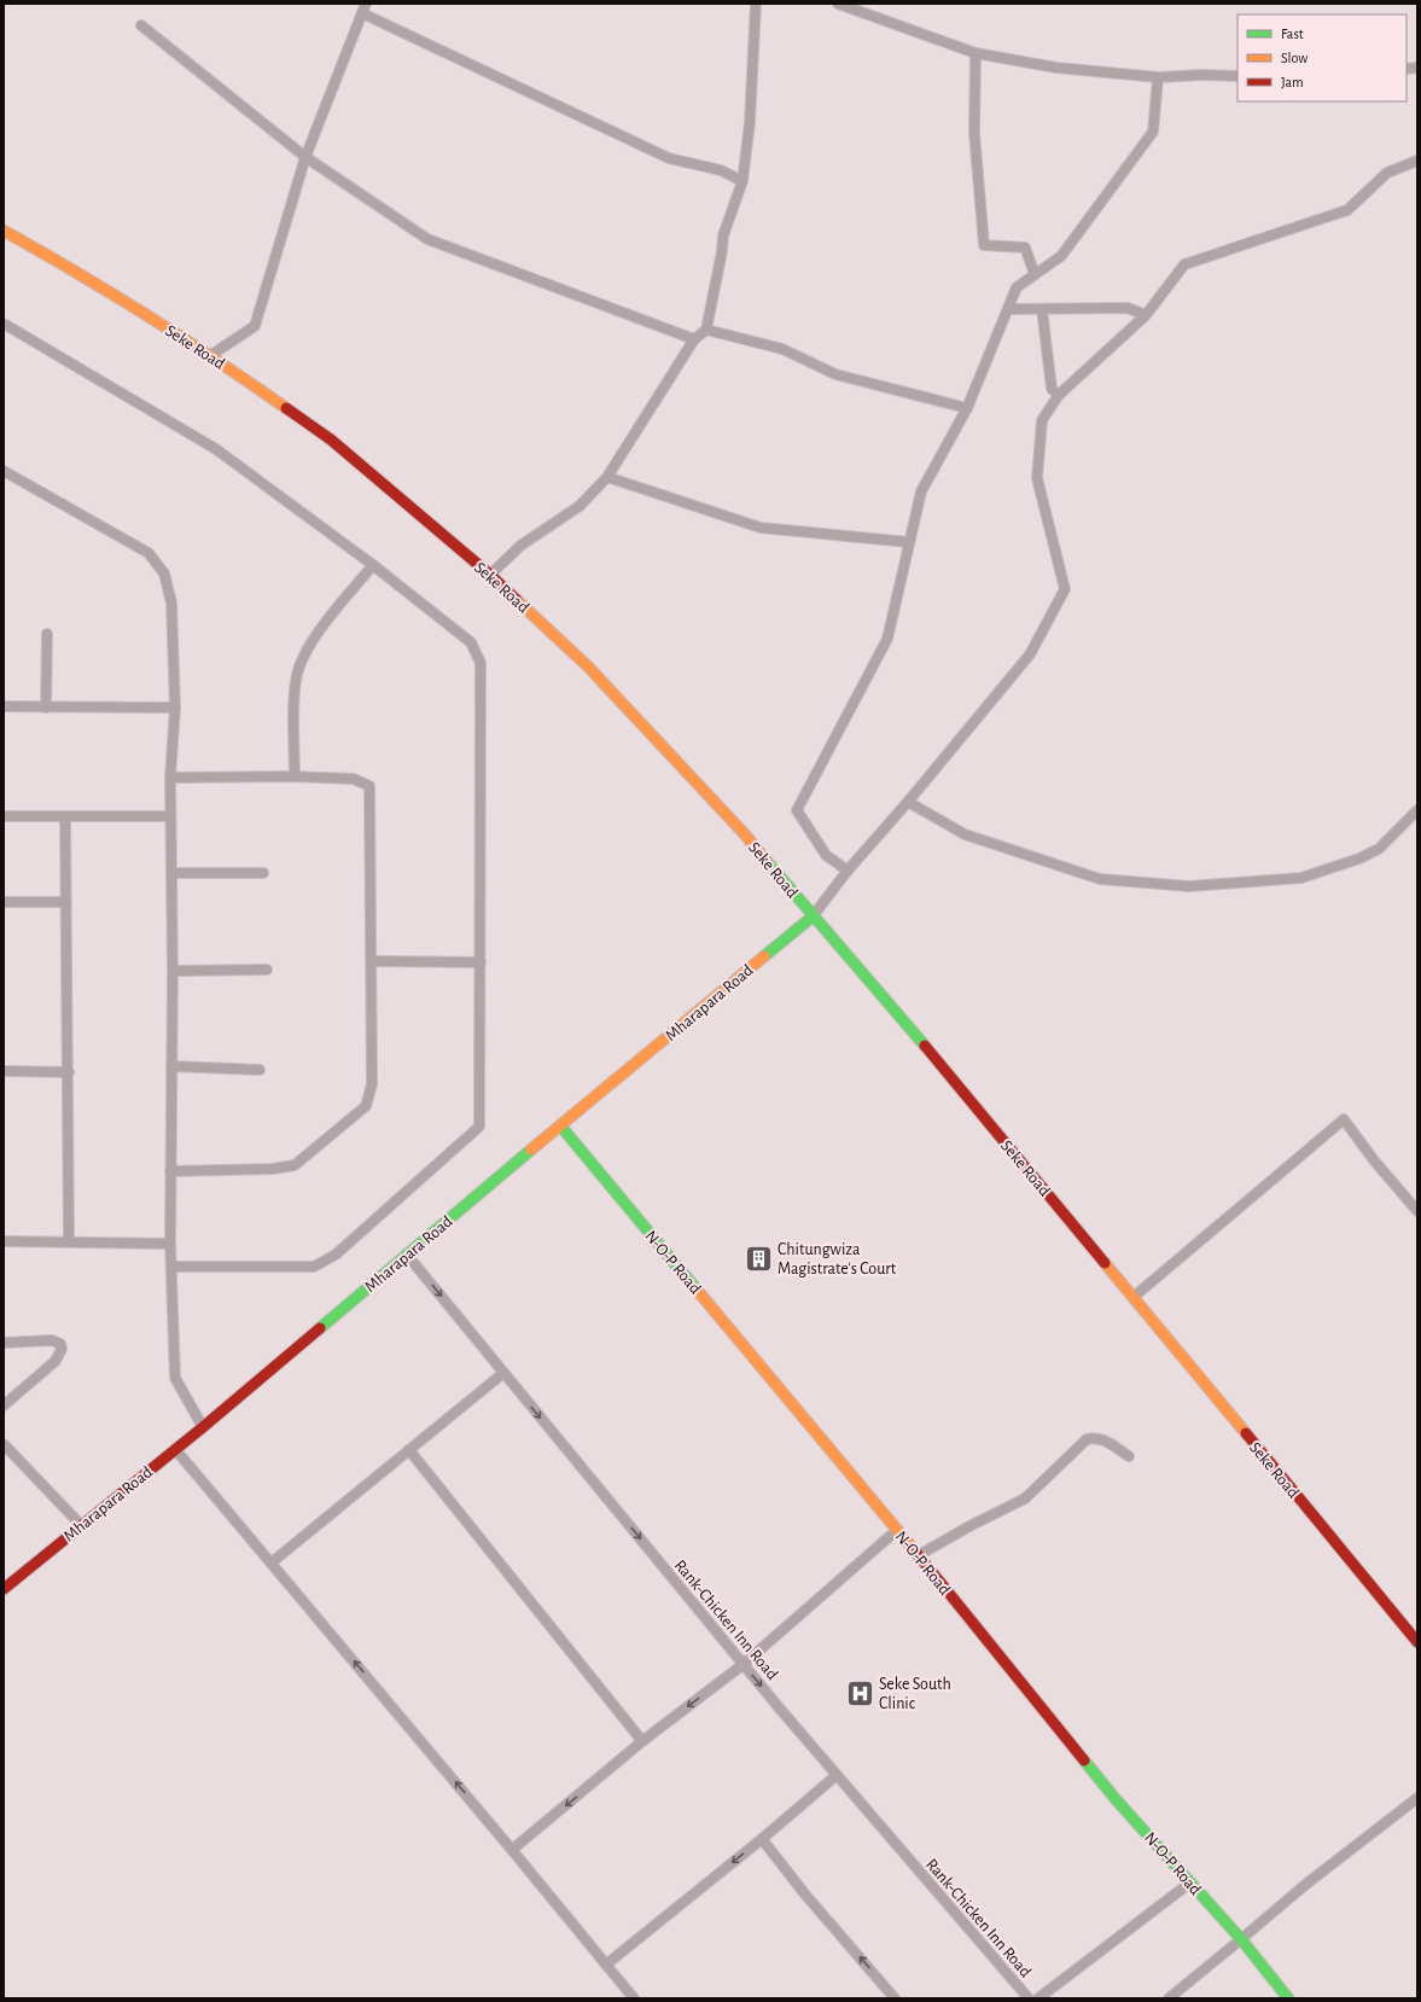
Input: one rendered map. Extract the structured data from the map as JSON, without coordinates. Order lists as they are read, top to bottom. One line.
{"streets":{"main road":["Seke Road","Mharapara Road","N-O-P Road"],"street":["Rank-Chicken Inn Road"]},"crossings":[["Seke Road","Mharapara Road"],["Mharapara Road","N-O-P Road"],["Mharapara Road","Rank-Chicken Inn Road"]],"one_way":["Rank-Chicken Inn Road"],"places":{"building":["Chitungwiza Magistrate's Court"],"hospital":["Seke South Clinic"]},"legend":["Fast","Slow","Jam"]}
